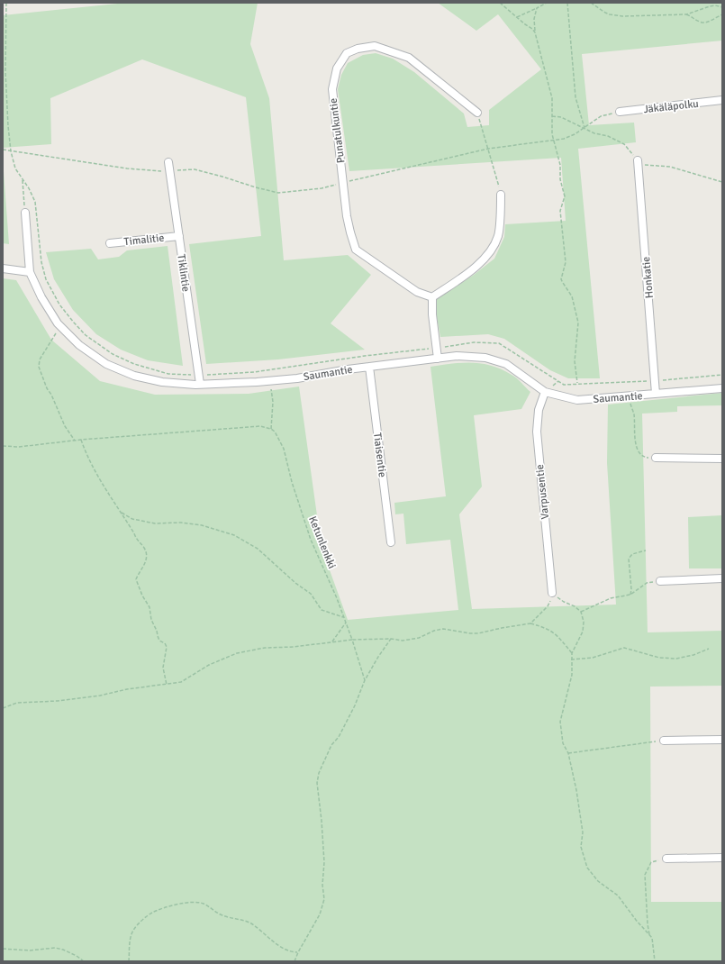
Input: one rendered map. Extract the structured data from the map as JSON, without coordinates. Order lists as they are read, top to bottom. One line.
{"streets":{"street":["Jäkäläpolku","Punatulkuntie","Timalitie","Tiklintie","Honkatie","Saumantie","Tiaisentie","Varpusentie"],"path":["Ketunlenkki"]},"crossings":[["Timalitie","Tiklintie"],["Tiklintie","Saumantie"],["Honkatie","Saumantie"],["Saumantie","Tiaisentie"],["Saumantie","Varpusentie"]]}
